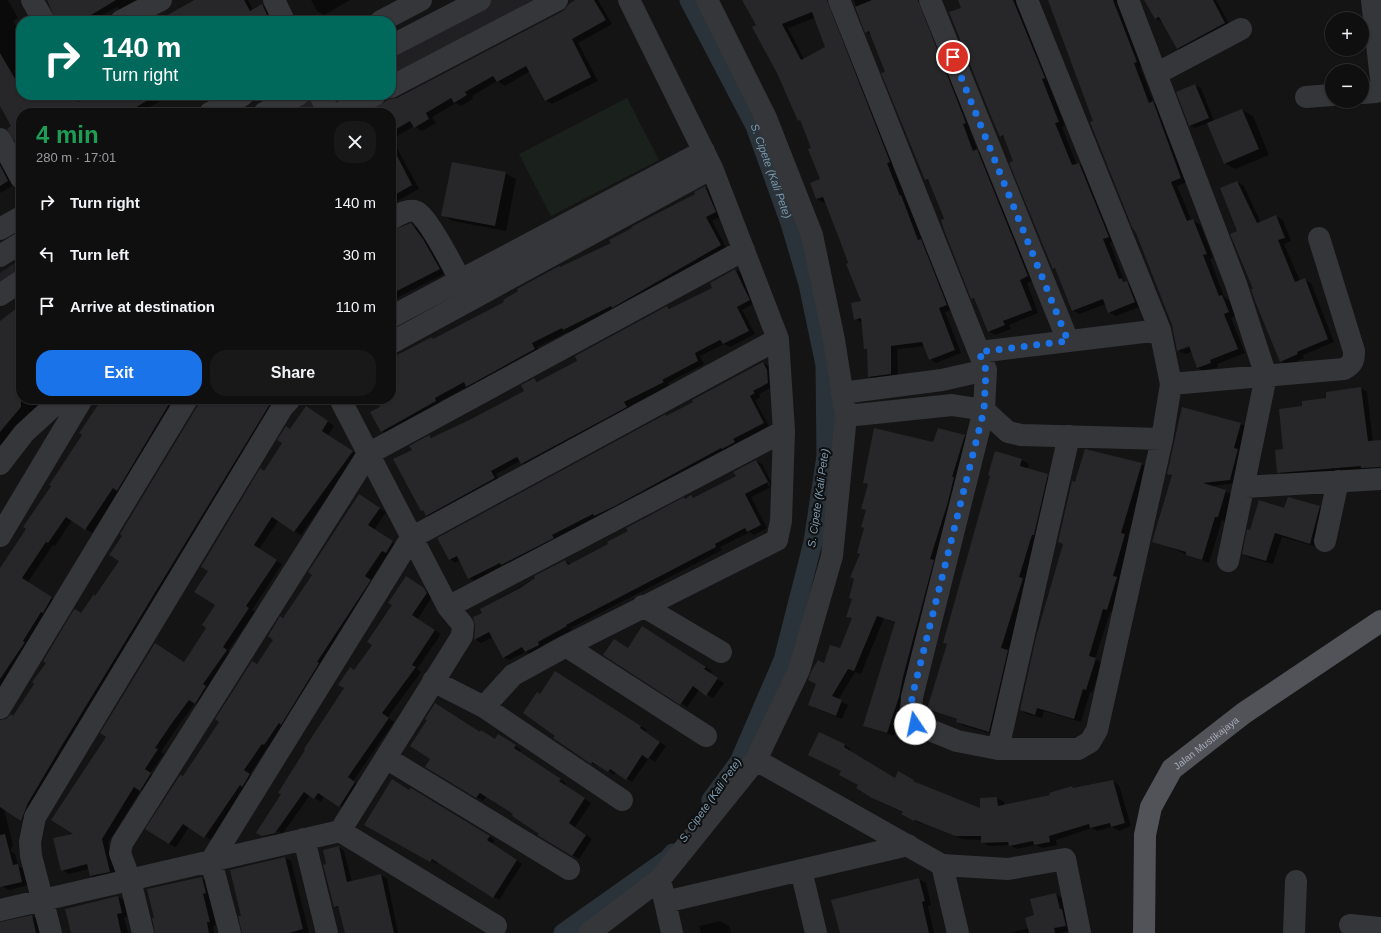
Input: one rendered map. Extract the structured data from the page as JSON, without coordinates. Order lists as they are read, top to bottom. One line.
{"streets":{"main road":["Jalan Mustikajaya"]},"water":["S. Cipete (Kali Pete)"],"page":{"map_buttons":["+","−"],"turn":["140 m","Turn right"],"heading":["4 min","280 m · 17:01"],"list":[{"name":"Turn right","value":"140 m"},{"name":"Turn left","value":"30 m"},{"name":"Arrive at destination","value":"110 m"}],"buttons":["Exit","Share"]}}
